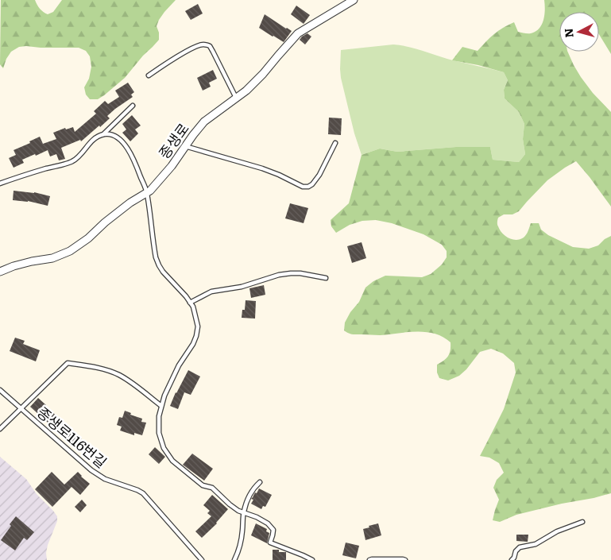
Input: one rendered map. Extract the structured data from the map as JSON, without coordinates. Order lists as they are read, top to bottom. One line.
{"streets":{"street":["종생로"],"lane":["종생로116번길"]},"north":"left"}
